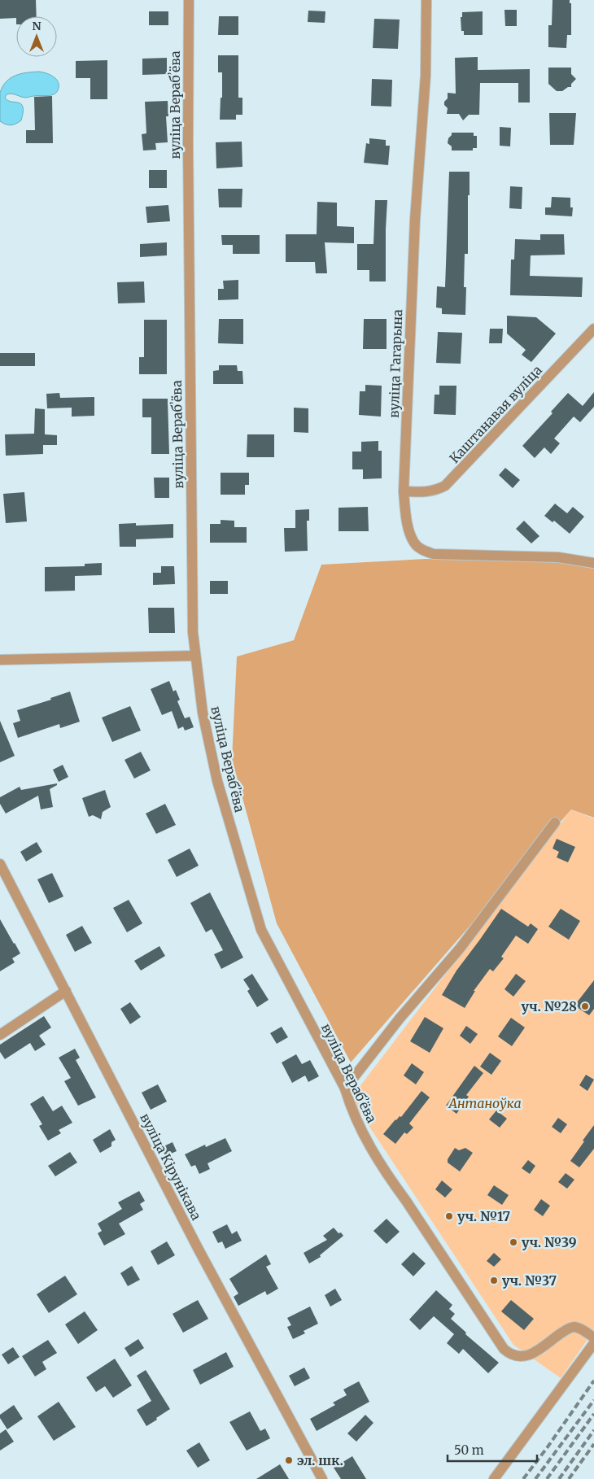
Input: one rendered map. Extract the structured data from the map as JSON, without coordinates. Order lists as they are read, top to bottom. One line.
{"streets":{"street":["вуліца Верабʼёва","вуліца Гагарына","Каштанавая вуліца","вуліца Кірунікава"]},"crossings":[["вуліца Гагарына","Каштанавая вуліца"]],"parks":["Антаноўка"],"places":["уч. №28","уч. №17","уч. №39","уч. №37","эл. шк."],"scale_bar":"50 m","north":"top"}
